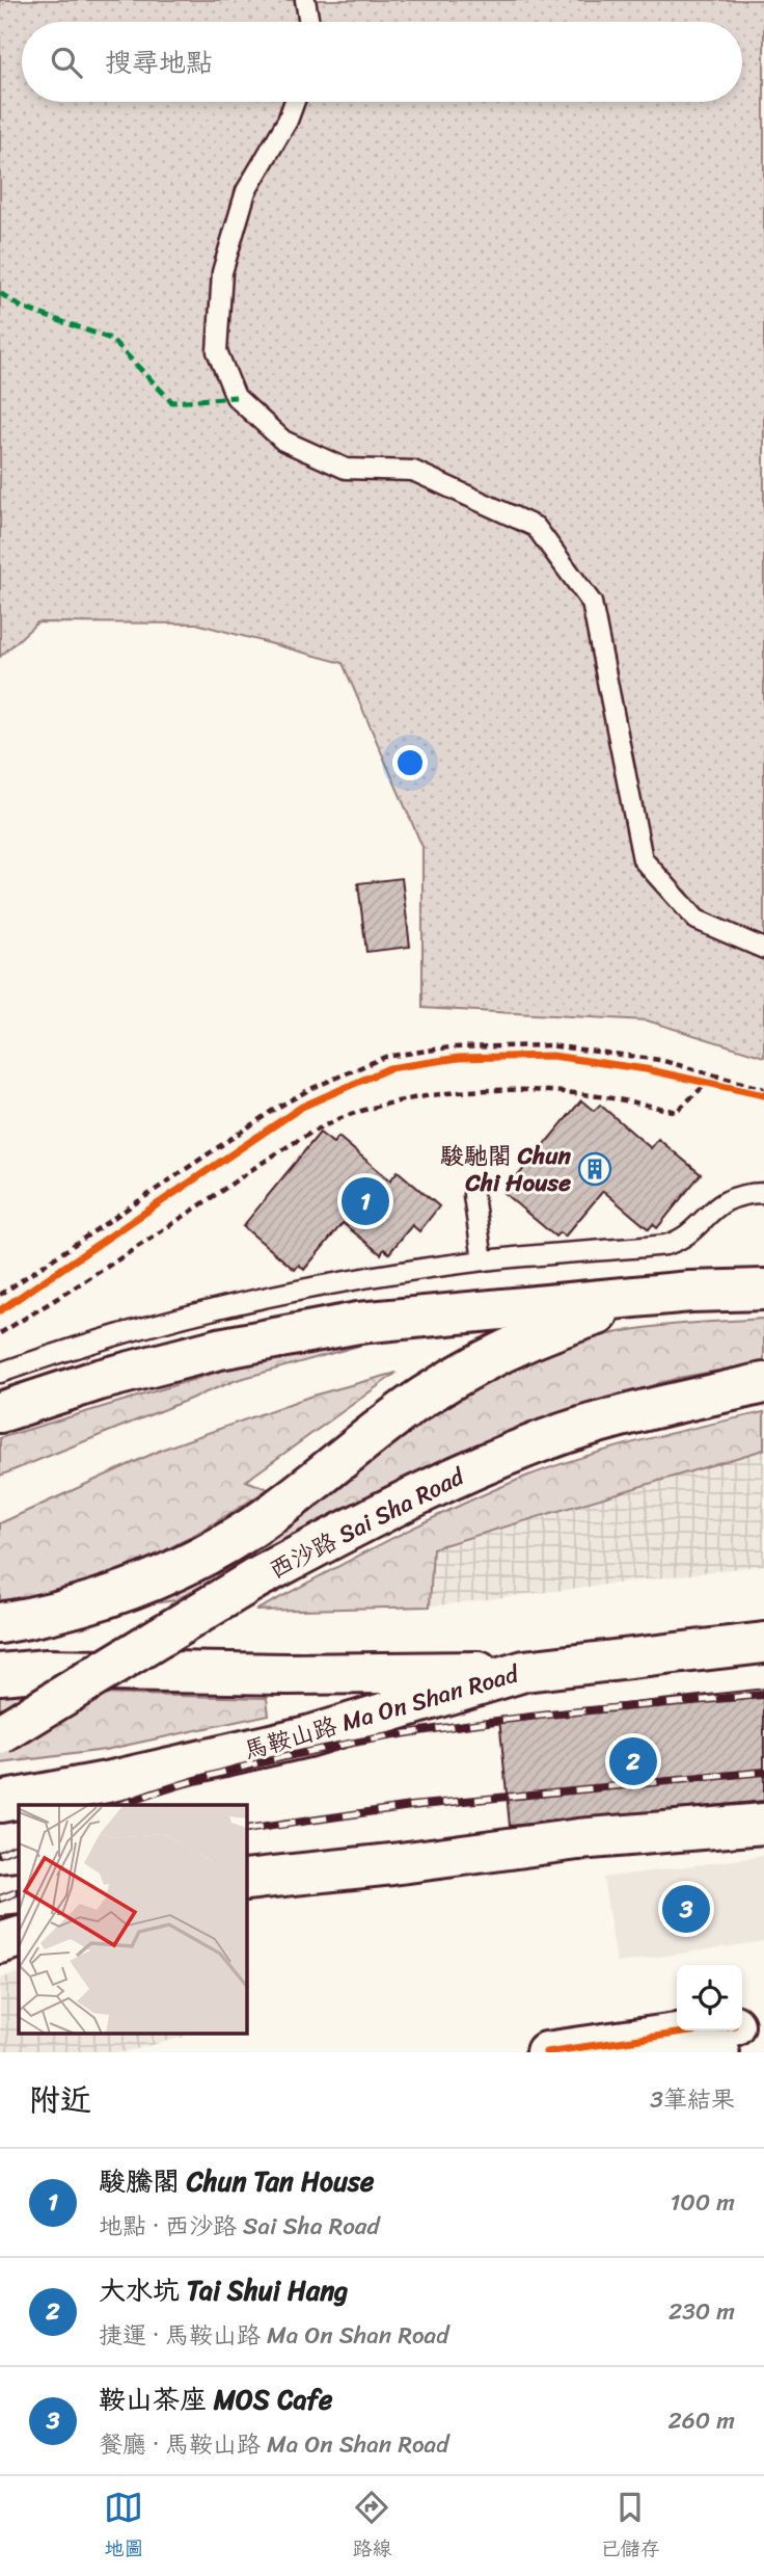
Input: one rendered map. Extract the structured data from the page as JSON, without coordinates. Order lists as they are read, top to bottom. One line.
{"streets":{"main road":["西沙路 Sai Sha Road","馬鞍山路 Ma On Shan Road"]},"places":{"building":["駿馳閣 Chun Chi House"]},"page":{"search":"搜尋地點","pins":["1","2","3"],"heading":["附近","3筆結果"],"list":[{"mark":"1","name":"駿騰閣 Chun Tan House","note":"地點 · 西沙路 Sai Sha Road","value":"100 m"},{"mark":"2","name":"大水坑 Tai Shui Hang","note":"捷運 · 馬鞍山路 Ma On Shan Road","value":"230 m"},{"mark":"3","name":"鞍山茶座 MOS Cafe","note":"餐廳 · 馬鞍山路 Ma On Shan Road","value":"260 m"}],"nav":["地圖","路線","已儲存"]}}
